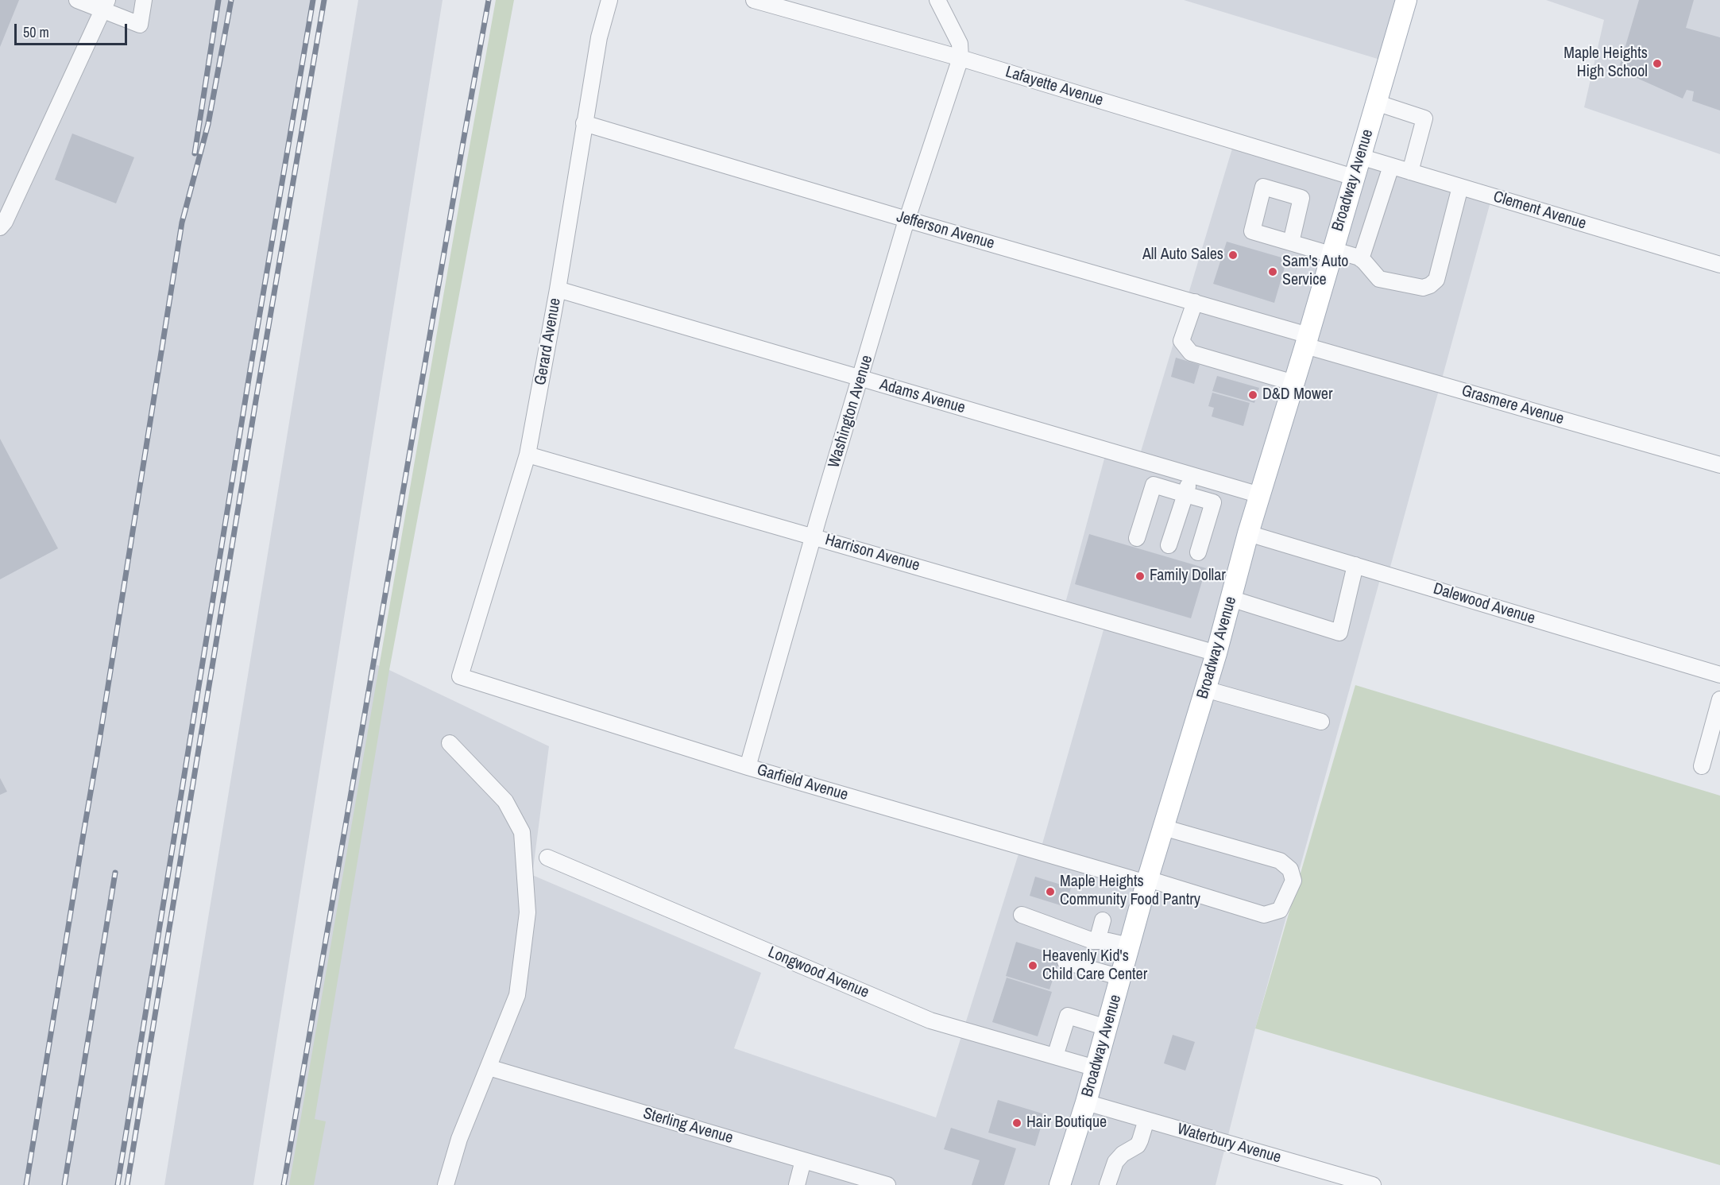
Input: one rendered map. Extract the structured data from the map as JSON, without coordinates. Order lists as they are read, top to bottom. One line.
{"streets":{"main road":["Broadway Avenue"],"street":["Lafayette Avenue","Clement Avenue","Jefferson Avenue","Gerard Avenue","Adams Avenue","Grasmere Avenue","Washington Avenue","Harrison Avenue","Dalewood Avenue","Garfield Avenue","Longwood Avenue","Sterling Avenue","Waterbury Avenue"]},"crossings":[["Lafayette Avenue","Broadway Avenue"],["Lafayette Avenue","Washington Avenue"],["Broadway Avenue","Clement Avenue"],["Broadway Avenue","Jefferson Avenue"],["Broadway Avenue","Adams Avenue"],["Broadway Avenue","Grasmere Avenue"],["Broadway Avenue","Harrison Avenue"],["Broadway Avenue","Dalewood Avenue"],["Broadway Avenue","Garfield Avenue"],["Broadway Avenue","Longwood Avenue"],["Broadway Avenue","Waterbury Avenue"],["Jefferson Avenue","Gerard Avenue"],["Jefferson Avenue","Grasmere Avenue"],["Jefferson Avenue","Washington Avenue"],["Gerard Avenue","Adams Avenue"],["Gerard Avenue","Harrison Avenue"],["Gerard Avenue","Garfield Avenue"],["Adams Avenue","Washington Avenue"],["Washington Avenue","Harrison Avenue"],["Washington Avenue","Garfield Avenue"]],"places":["Maple Heights High School","All Auto Sales","Sam's Auto Service","D&D Mower","Family Dollar","Maple Heights Community Food Pantry","Heavenly Kid's Child Care Center","Hair Boutique"],"scale_bar":"50 m"}
